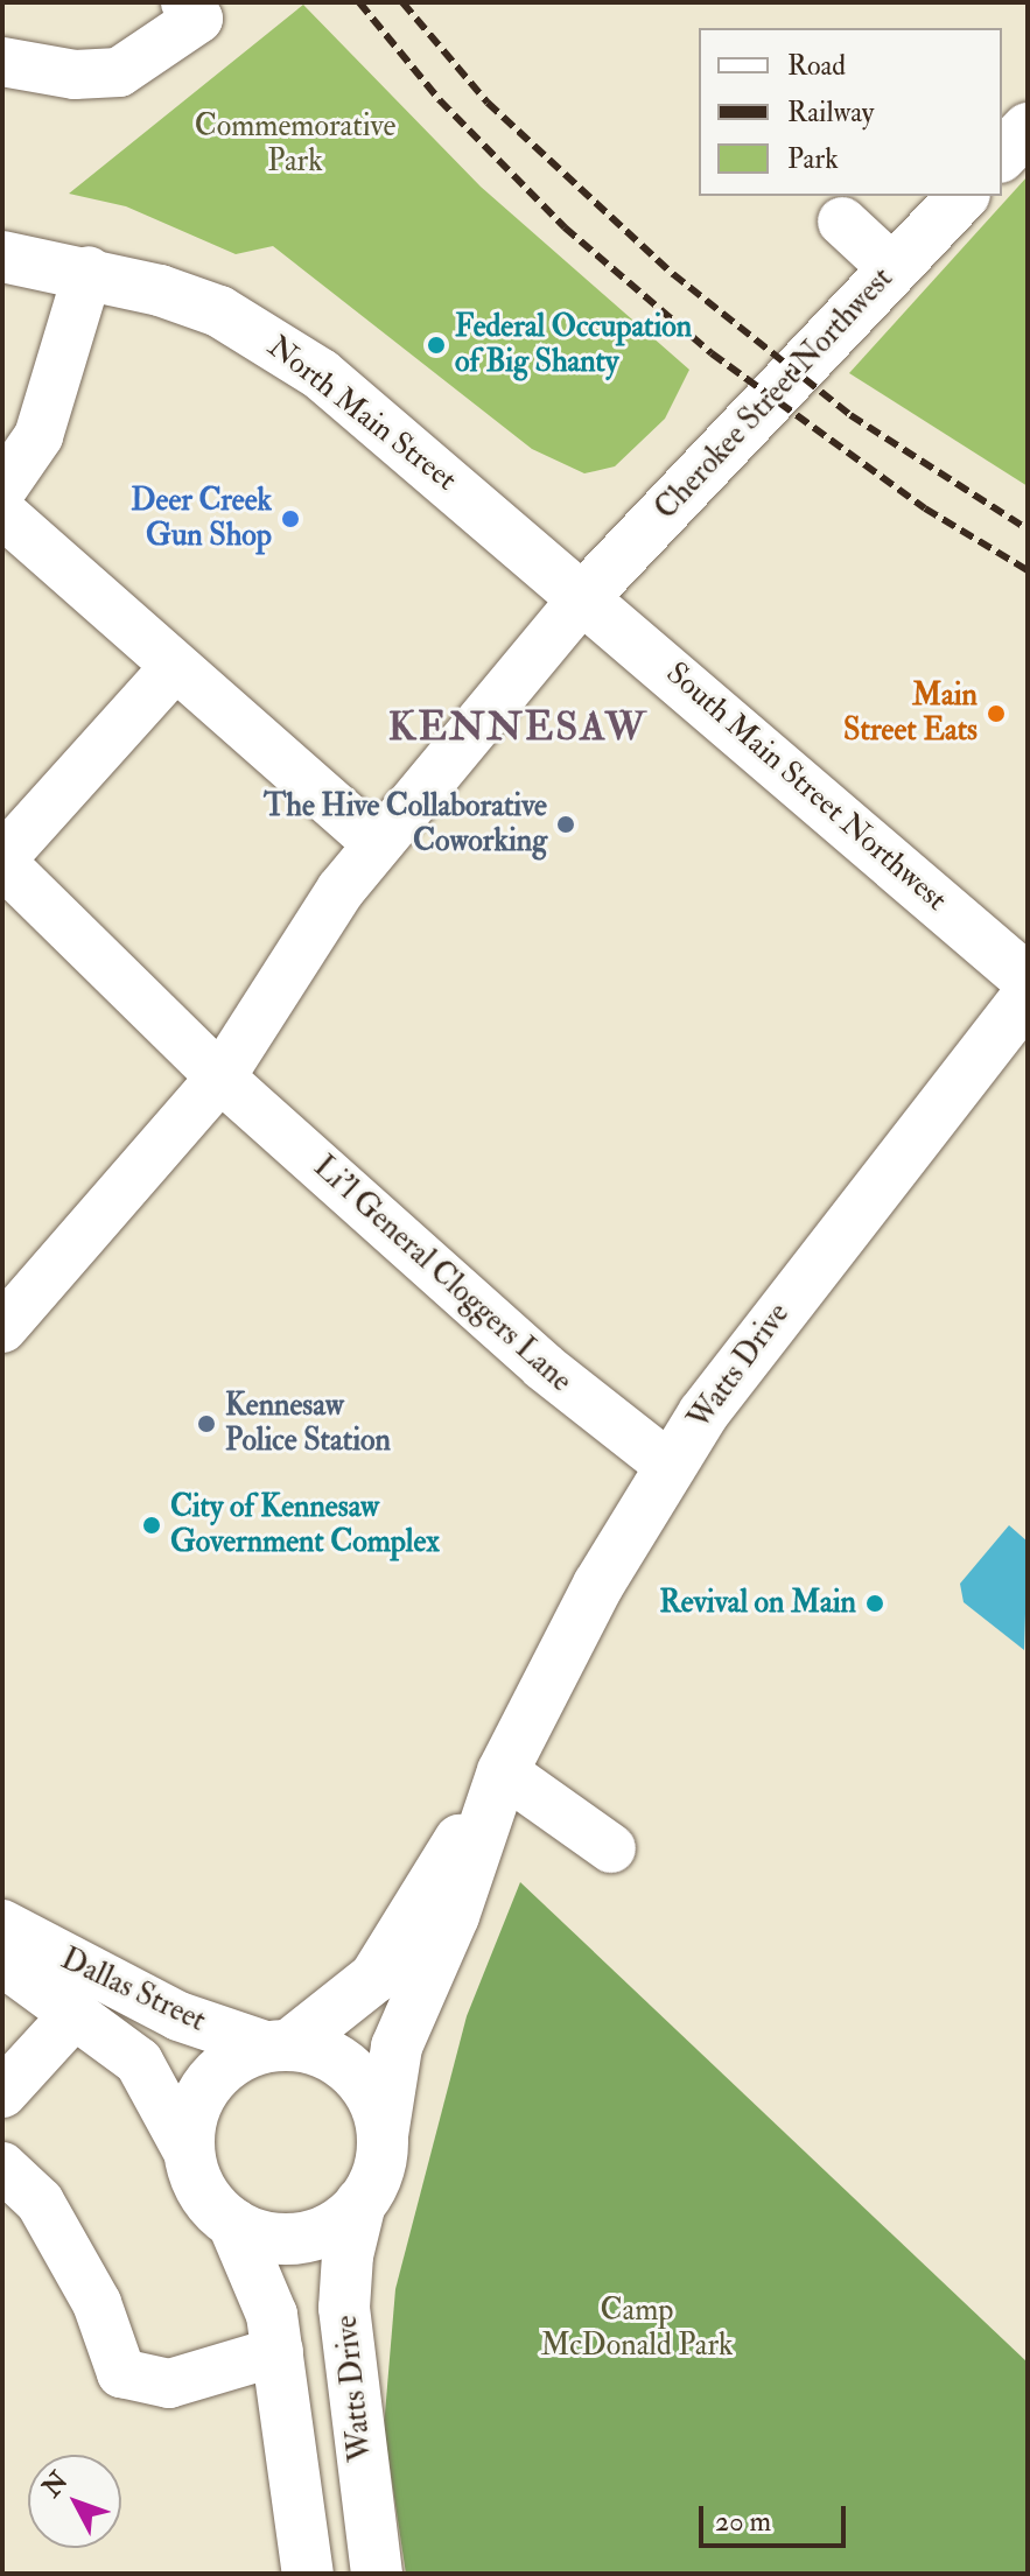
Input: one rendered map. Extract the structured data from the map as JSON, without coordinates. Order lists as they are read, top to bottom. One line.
{"streets":{"main road":["Cherokee Street Northwest","North Main Street","South Main Street Northwest","Watts Drive"],"street":["Li'l General Cloggers Lane","Dallas Street"]},"crossings":[["Cherokee Street Northwest","North Main Street"],["Cherokee Street Northwest","South Main Street Northwest"],["North Main Street","South Main Street Northwest"],["Li'l General Cloggers Lane","Watts Drive"],["Watts Drive","Dallas Street"]],"districts":["KENNESAW"],"parks":["Commemorative Park","Camp McDonald Park"],"places":["Federal Occupation of Big Shanty","Deer Creek Gun Shop","Main Street Eats","The Hive Collaborative Coworking","Kennesaw Police Station","City of Kennesaw Government Complex","Revival on Main"],"legend":["Road","Railway","Park"],"scale_bar":"20 m","north":"top left"}
